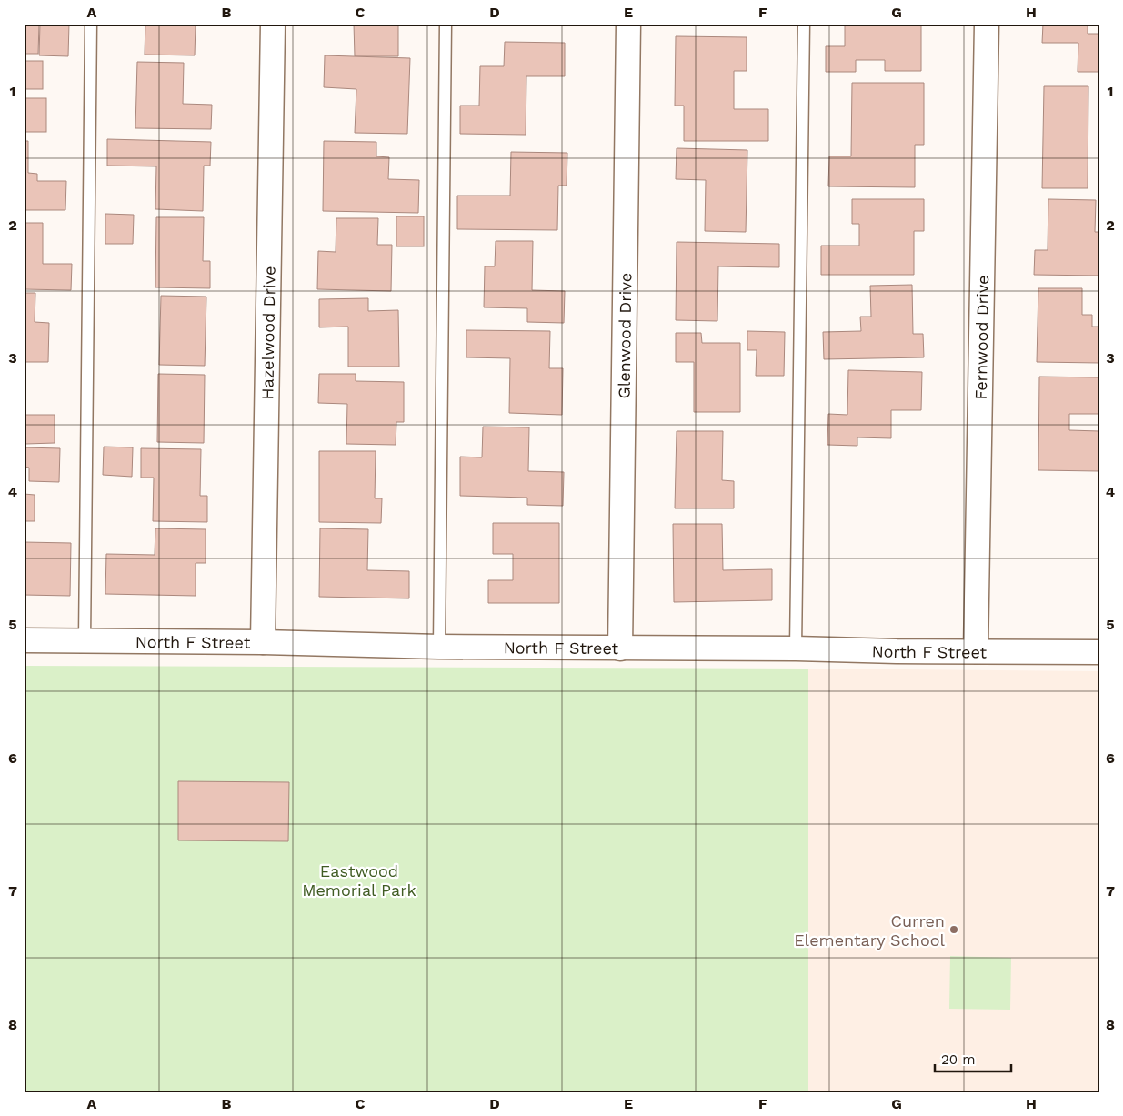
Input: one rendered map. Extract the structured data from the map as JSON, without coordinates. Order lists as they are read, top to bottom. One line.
{"streets":{"street":["Hazelwood Drive","Glenwood Drive","Fernwood Drive","North F Street"]},"crossings":[["Hazelwood Drive","North F Street"],["Glenwood Drive","North F Street"],["Fernwood Drive","North F Street"]],"parks":["Eastwood Memorial Park"],"places":["Curren Elementary School"],"scale_bar":"20 m","grid":{"columns":["A","B","C","D","E","F","G","H"],"rows":["1","2","3","4","5","6","7","8"]}}
